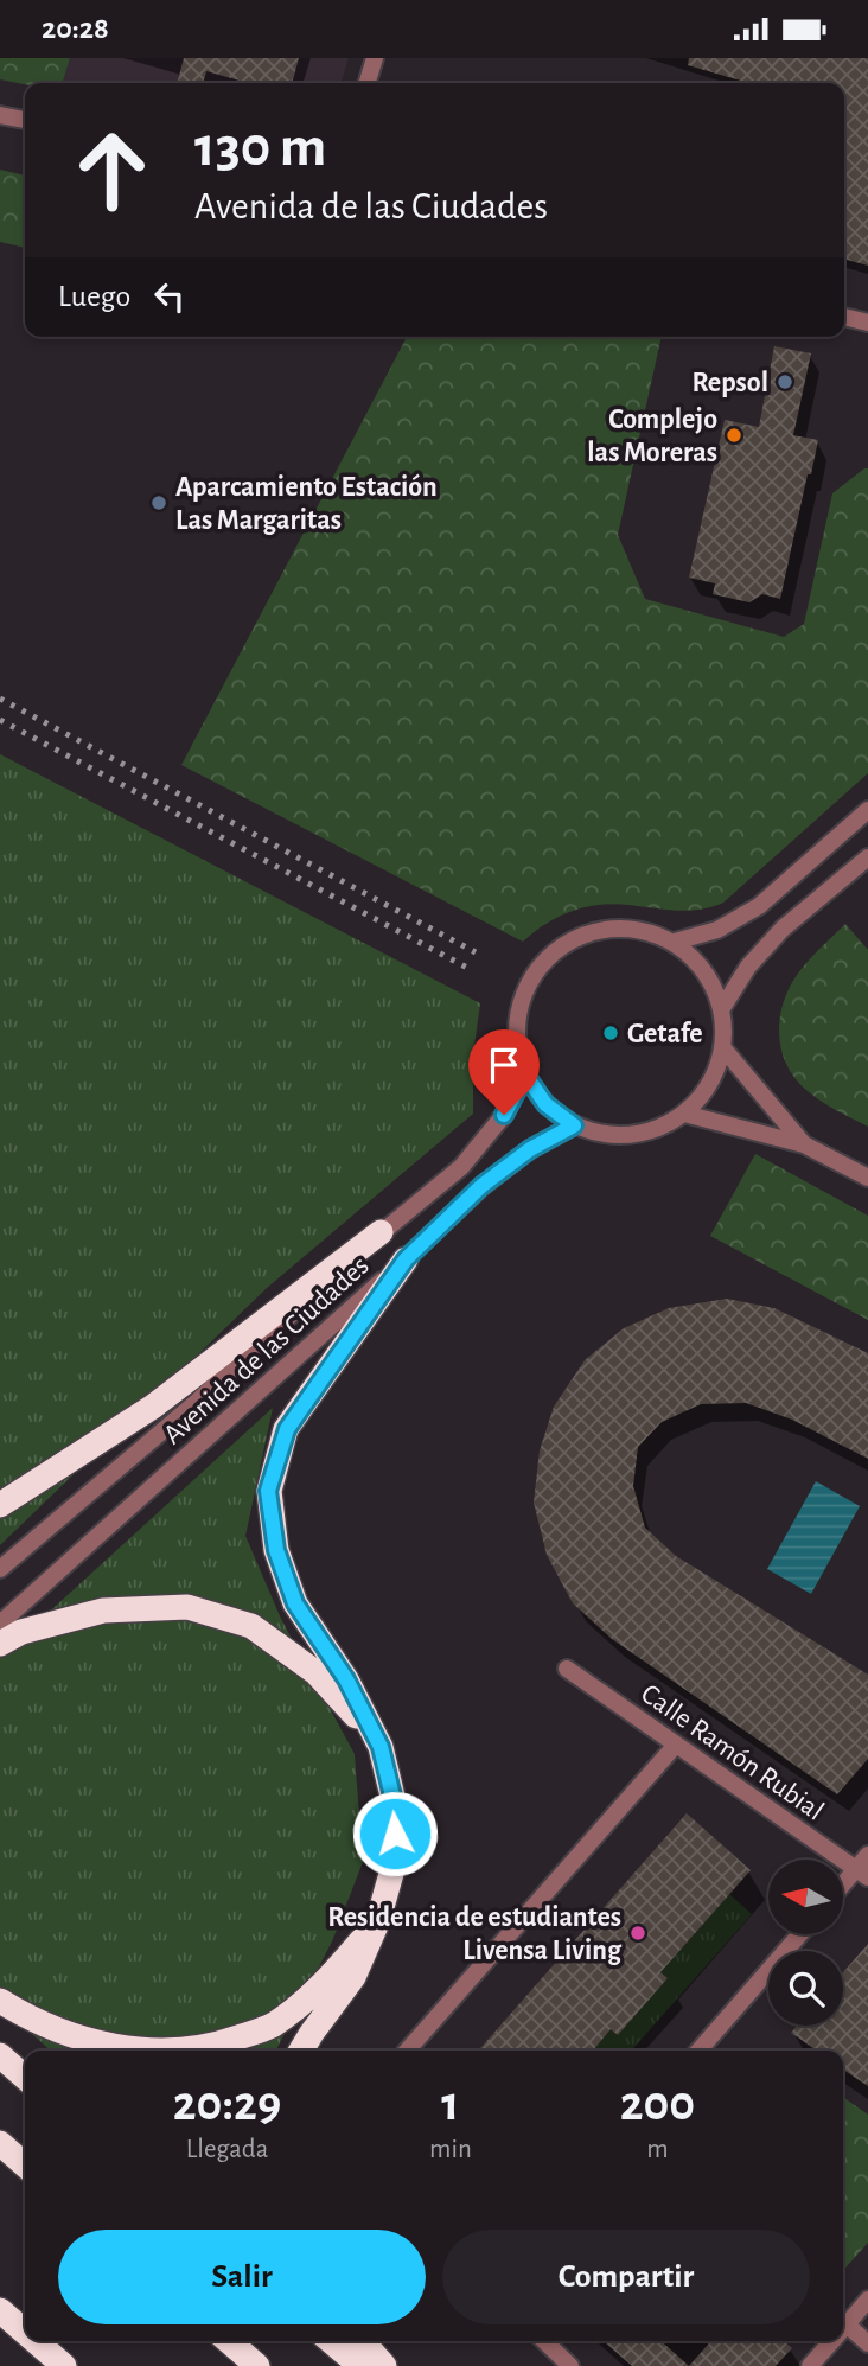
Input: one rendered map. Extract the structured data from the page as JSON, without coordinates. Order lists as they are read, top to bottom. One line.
{"streets":{"street":["Avenida de las Ciudades","Calle Ramón Rubial"]},"places":["Repsol","Complejo las Moreras","Aparcamiento Estación Las Margaritas","Getafe","Residencia de estudiantes Livensa Living"],"north":"left","page":{"status":"20:28","turn":["130 m","Avenida de las Ciudades"],"then":"Luego","eta":["20:29","Llegada","1","min","200","m"],"buttons":["Salir","Compartir"]}}
